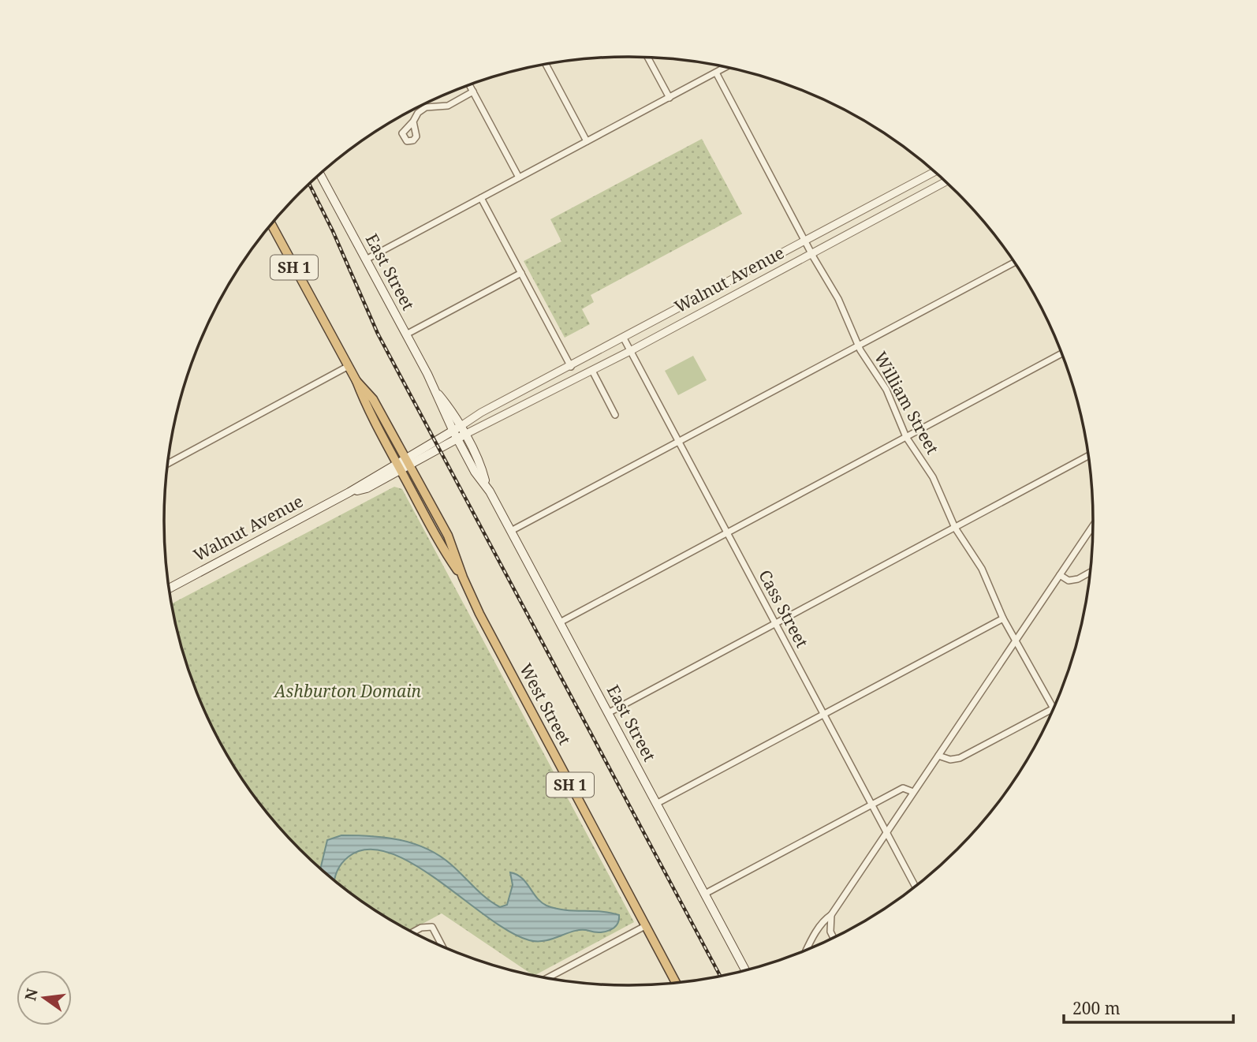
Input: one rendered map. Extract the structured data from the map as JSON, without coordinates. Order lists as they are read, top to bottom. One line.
{"streets":{"highway":["SH 1","West Street"],"main road":["East Street","Walnut Avenue"],"street":["William Street","Cass Street"]},"crossings":[["East Street","Walnut Avenue"],["Walnut Avenue","William Street"],["Walnut Avenue","Cass Street"],["Walnut Avenue","West Street"]],"parks":["Ashburton Domain"],"scale_bar":"200 m","north":"left"}
